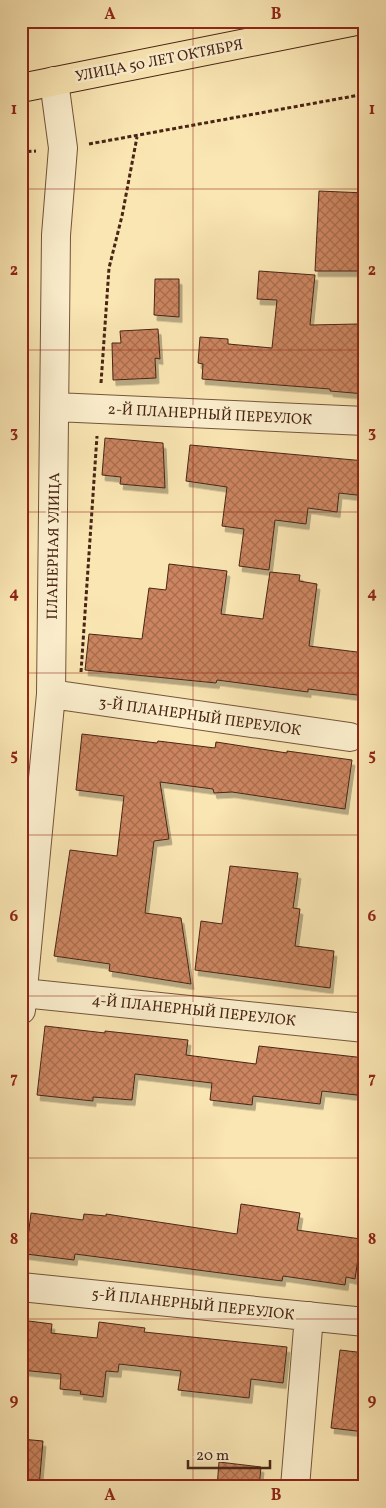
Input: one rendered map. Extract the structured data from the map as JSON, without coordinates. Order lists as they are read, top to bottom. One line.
{"streets":{"main road":["УЛИЦА 50 ЛЕТ ОКТЯБРЯ"],"street":["2-Й ПЛАНЕРНЫЙ ПЕРЕУЛОК","ПЛАНЕРНАЯ УЛИЦА","3-Й ПЛАНЕРНЫЙ ПЕРЕУЛОК","4-Й ПЛАНЕРНЫЙ ПЕРЕУЛОК","5-Й ПЛАНЕРНЫЙ ПЕРЕУЛОК"]},"crossings":[["УЛИЦА 50 ЛЕТ ОКТЯБРЯ","ПЛАНЕРНАЯ УЛИЦА"],["2-Й ПЛАНЕРНЫЙ ПЕРЕУЛОК","ПЛАНЕРНАЯ УЛИЦА"],["ПЛАНЕРНАЯ УЛИЦА","3-Й ПЛАНЕРНЫЙ ПЕРЕУЛОК"],["ПЛАНЕРНАЯ УЛИЦА","4-Й ПЛАНЕРНЫЙ ПЕРЕУЛОК"]],"scale_bar":"20 m","grid":{"columns":["A","B"],"rows":["1","2","3","4","5","6","7","8","9"]}}
